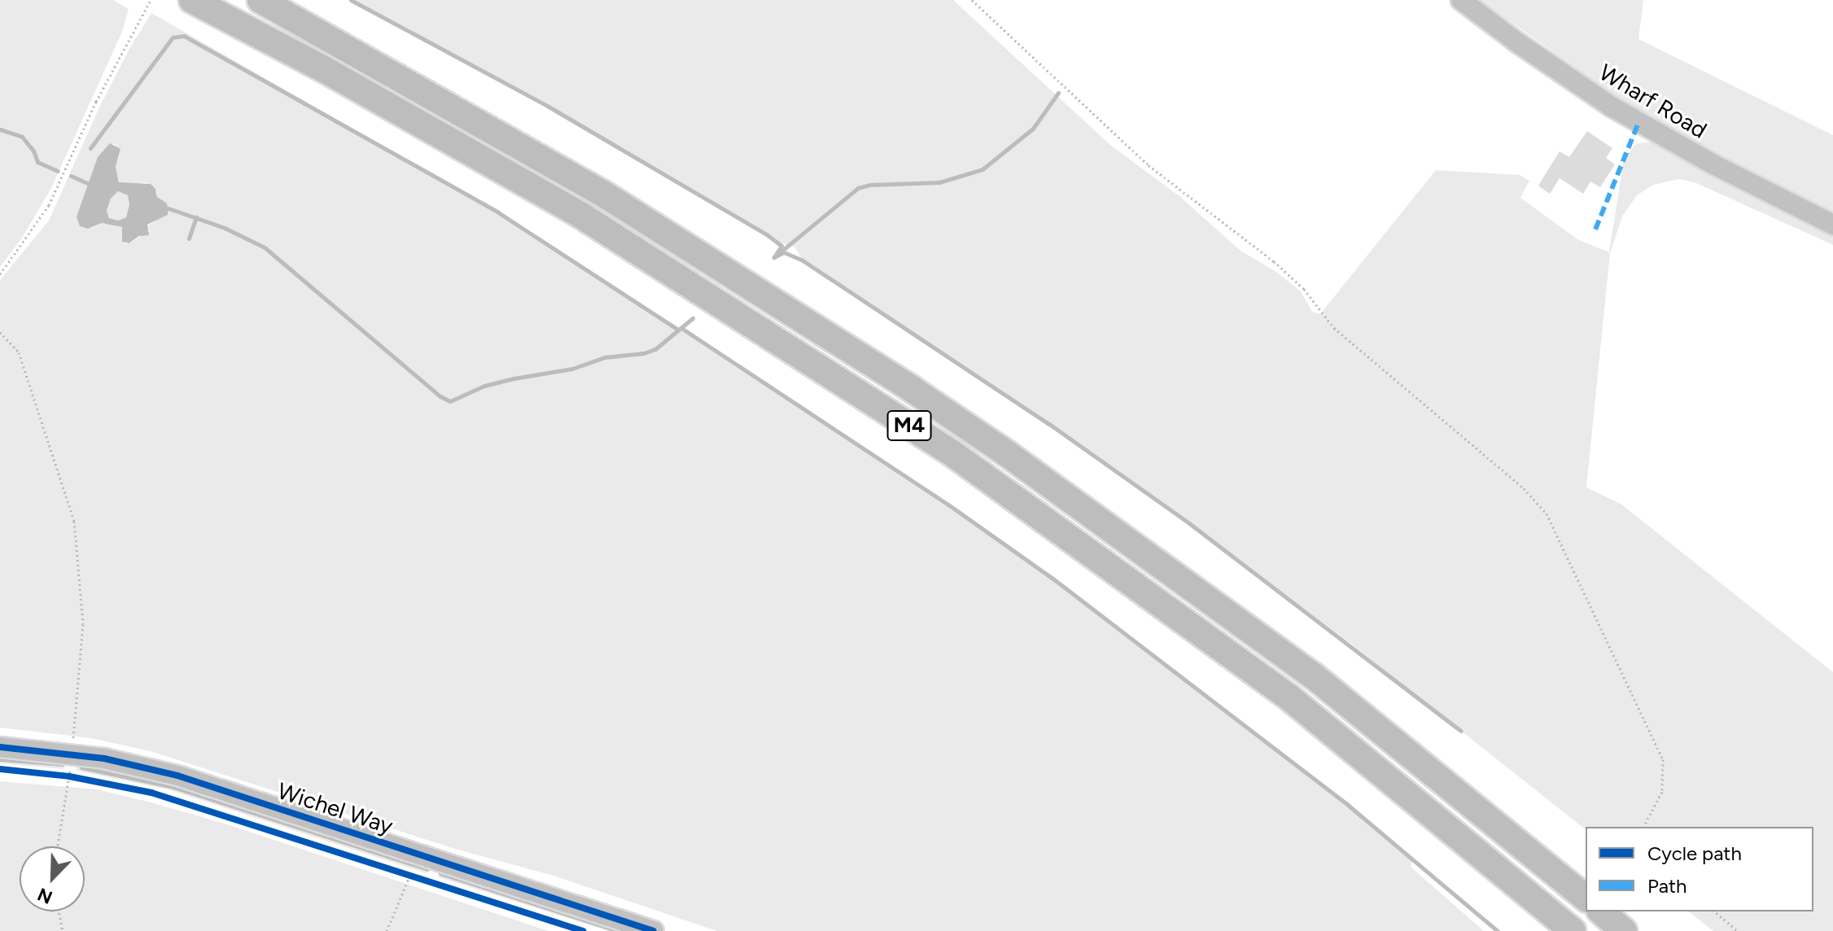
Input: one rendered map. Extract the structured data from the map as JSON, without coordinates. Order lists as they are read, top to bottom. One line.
{"streets":{"highway":["M4"],"street":["Wharf Road","Wichel Way"]},"legend":["Cycle path","Path"],"north":"bottom left"}
